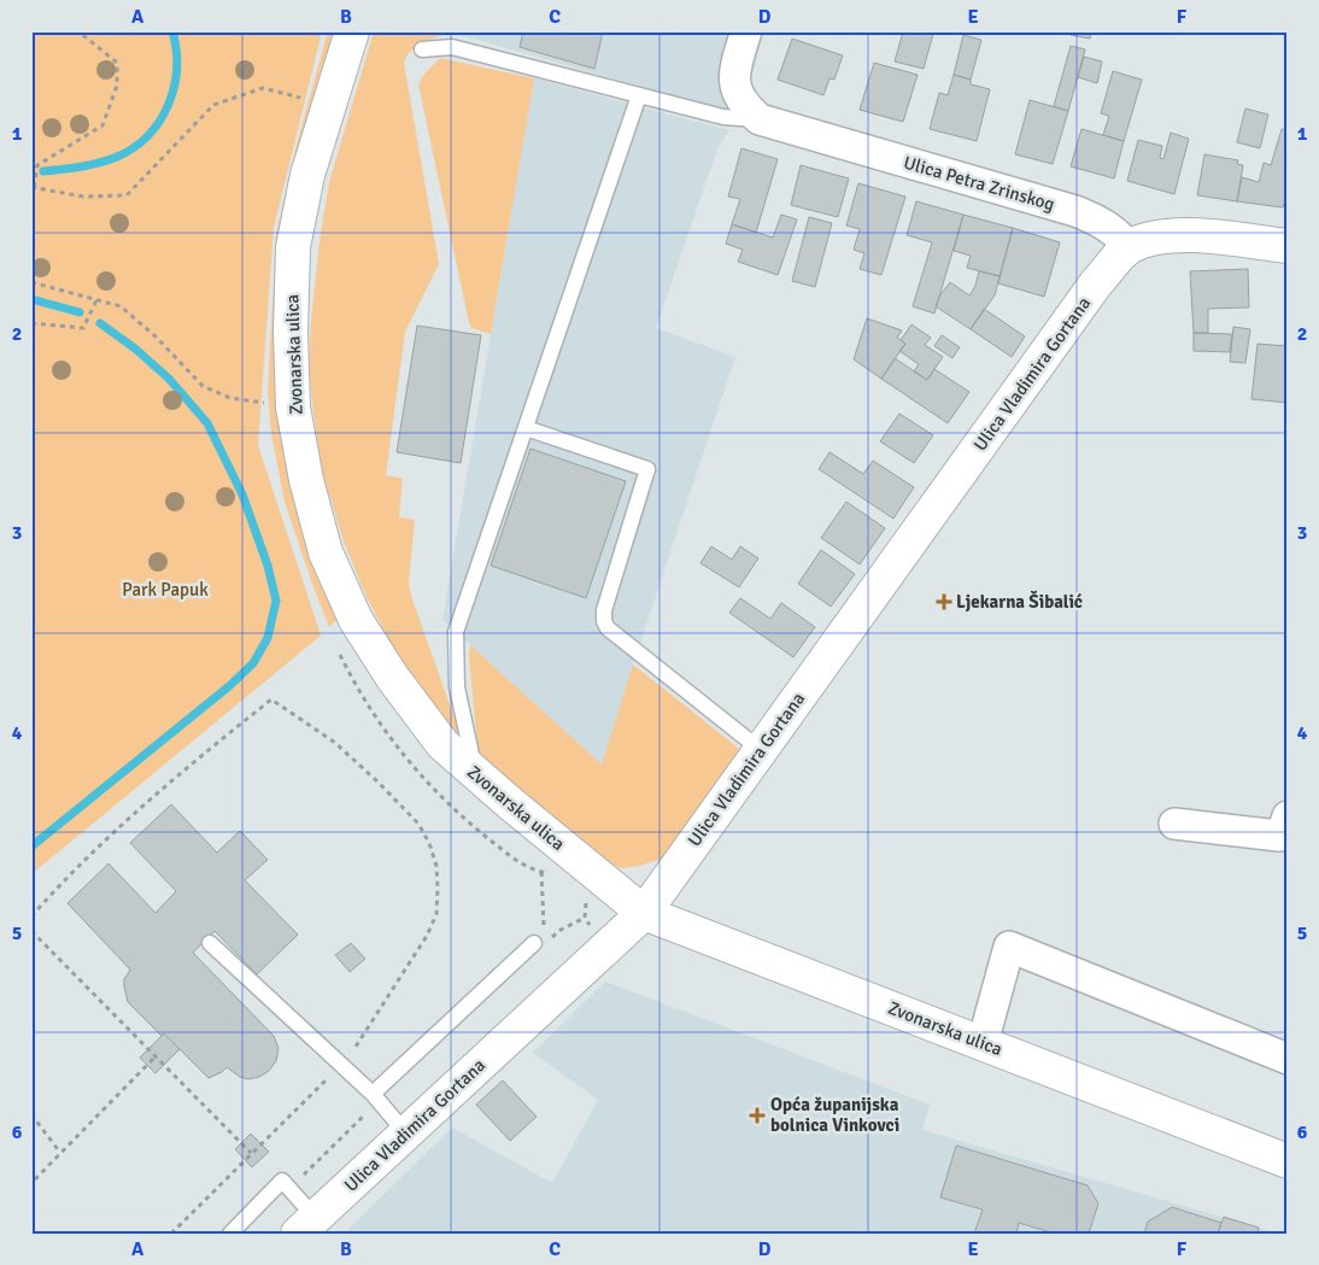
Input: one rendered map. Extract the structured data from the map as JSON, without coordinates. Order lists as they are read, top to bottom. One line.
{"streets":{"main road":["Zvonarska ulica","Ulica Vladimira Gortana"],"street":["Ulica Petra Zrinskog"]},"crossings":[["Ulica Petra Zrinskog","Ulica Vladimira Gortana"],["Zvonarska ulica","Ulica Vladimira Gortana"]],"parks":["Park Papuk"],"places":{"health":["Ljekarna Šibalić","Opća županijska bolnica Vinkovci"]},"grid":{"columns":["A","B","C","D","E","F"],"rows":["1","2","3","4","5","6"]}}
